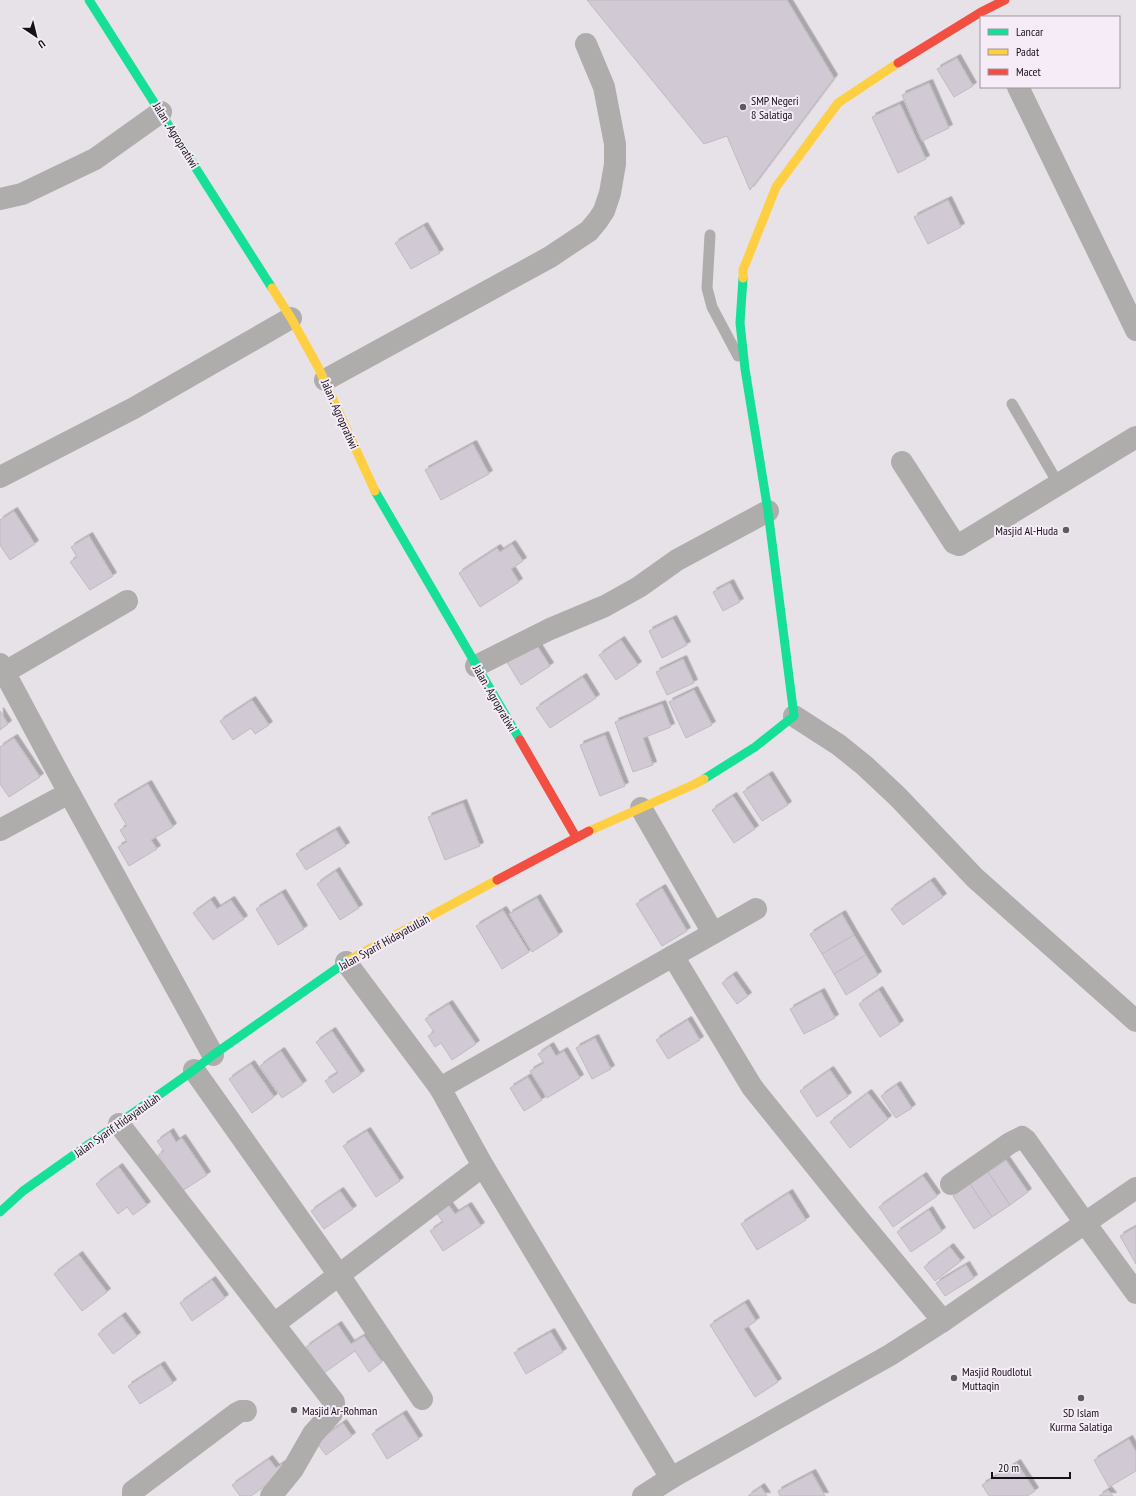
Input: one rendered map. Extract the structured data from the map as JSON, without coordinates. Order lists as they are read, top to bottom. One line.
{"streets":{"street":["Jalan . Agropratiwi","Jalan Syarif Hidayatullah"]},"crossings":[["Jalan . Agropratiwi","Jalan Syarif Hidayatullah"]],"places":["SMP Negeri 8 Salatiga","Masjid Al-Huda","Masjid Roudlotul Muttaqin","SD Islam Kurma Salatiga","Masjid Ar-Rohman"],"legend":["Lancar","Padat","Macet"],"scale_bar":"20 m","north":"bottom right"}
